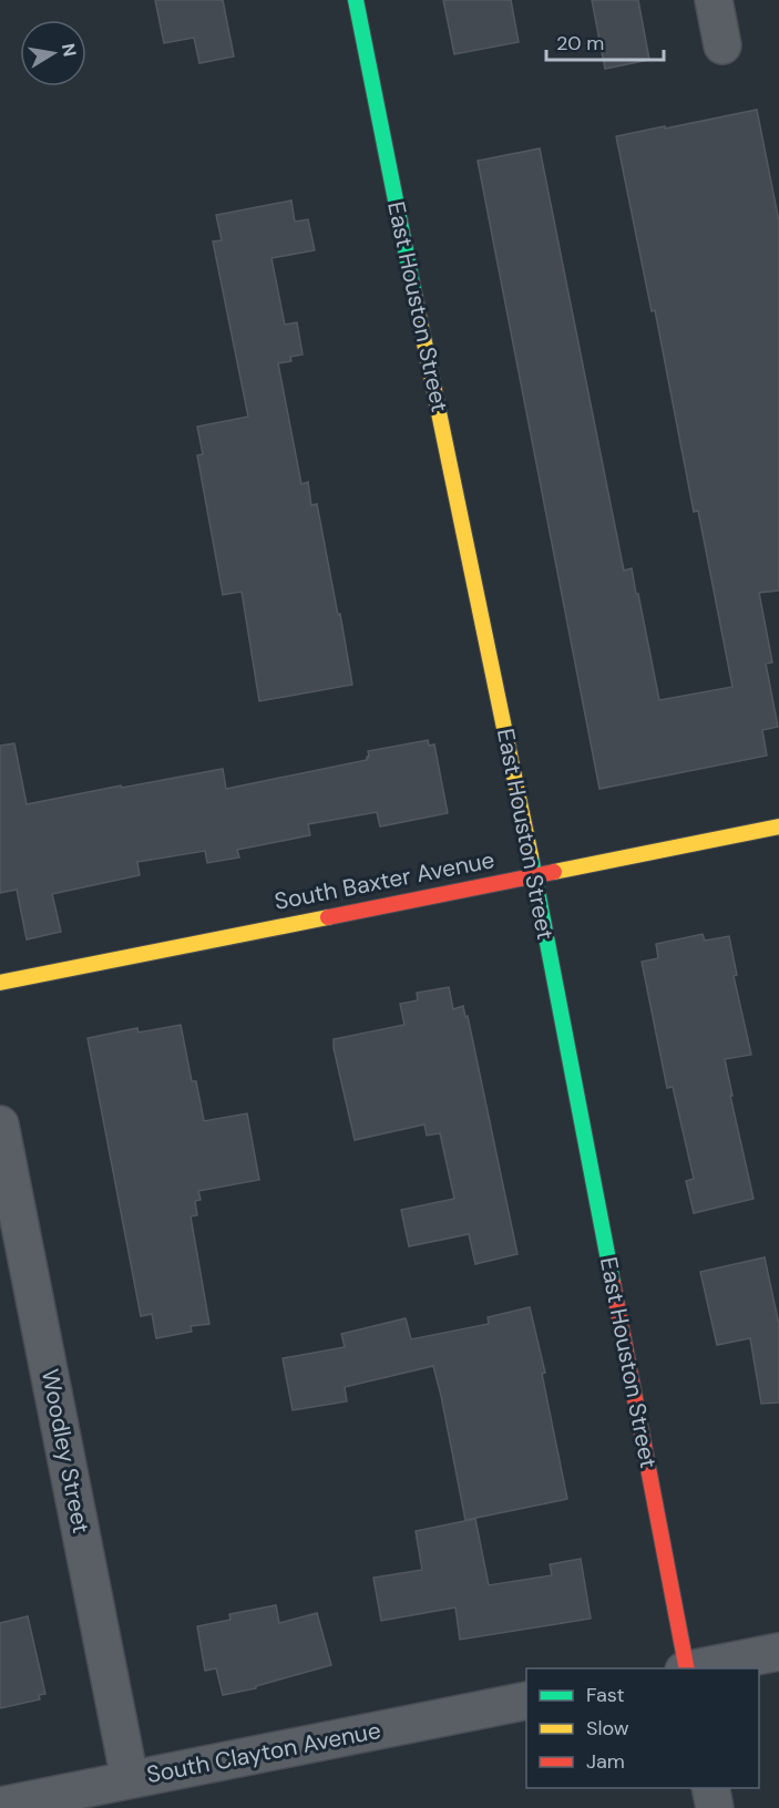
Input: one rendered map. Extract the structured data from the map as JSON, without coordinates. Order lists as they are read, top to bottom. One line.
{"streets":{"street":["East Houston Street","South Baxter Avenue","Woodley Street","South Clayton Avenue"]},"crossings":[["East Houston Street","South Baxter Avenue"],["Woodley Street","South Clayton Avenue"]],"legend":["Fast","Slow","Jam"],"scale_bar":"20 m","north":"right"}
